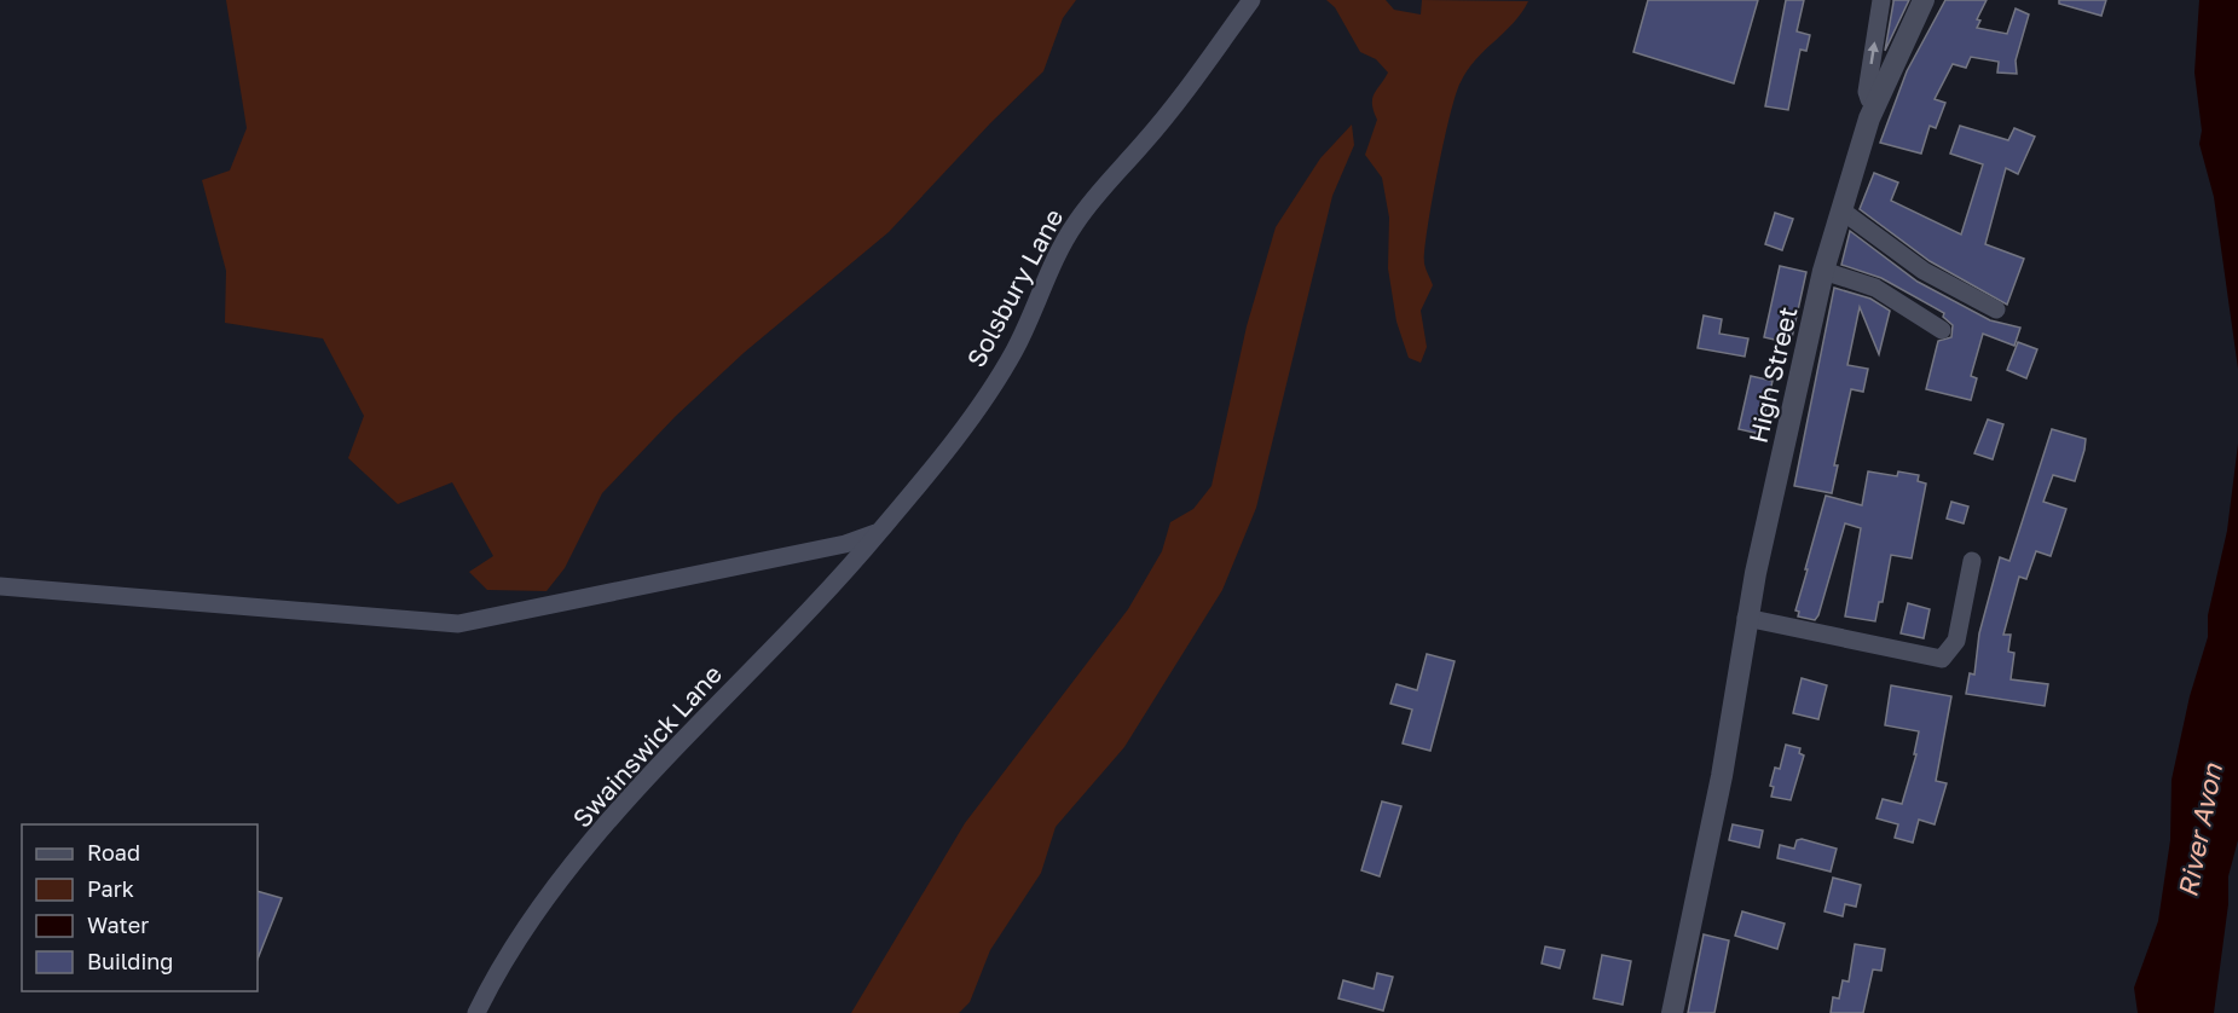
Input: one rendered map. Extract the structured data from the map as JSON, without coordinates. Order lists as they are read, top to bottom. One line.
{"streets":{"street":["Solsbury Lane","High Street","Swainswick Lane"]},"crossings":[["Solsbury Lane","Swainswick Lane"]],"water":["River Avon"],"legend":["Road","Park","Water","Building"]}
